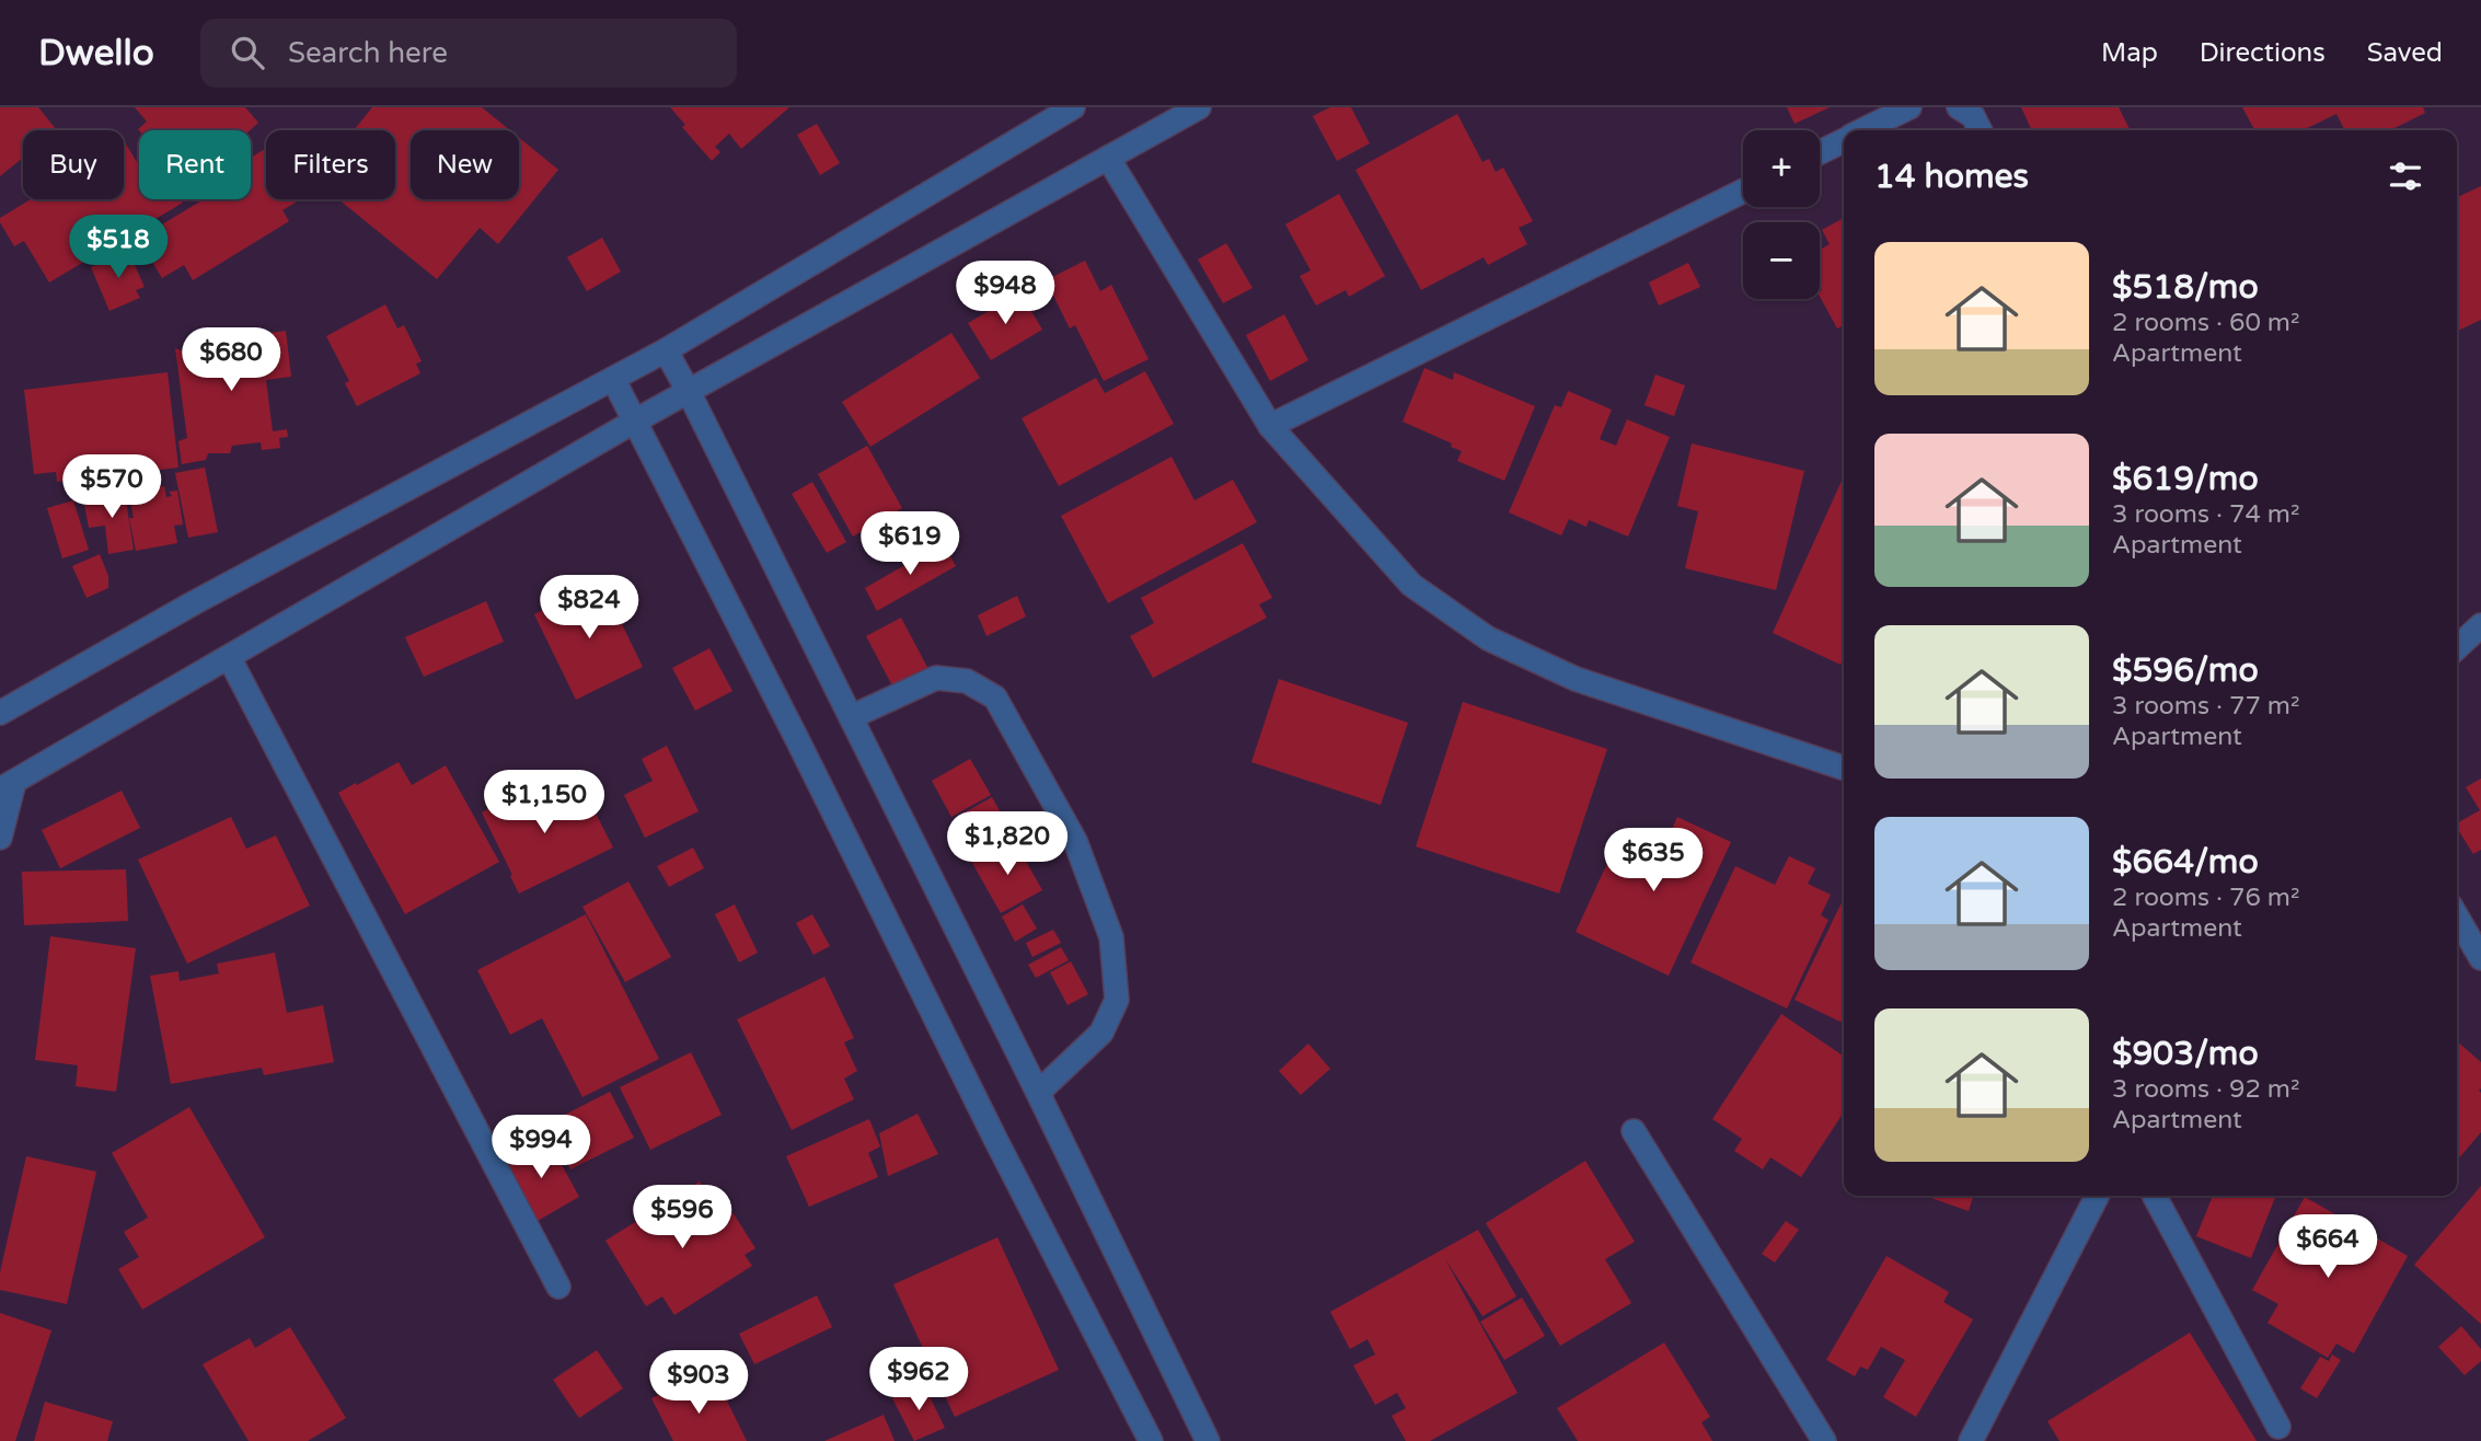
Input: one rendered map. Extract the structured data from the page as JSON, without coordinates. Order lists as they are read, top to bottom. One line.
{"page":{"header":"Dwello","search":"Search here","nav":["Map","Directions","Saved"],"map_buttons":["+","−"],"chip":["Buy","Rent","Filters","New"],"heading":"14 homes","price":["$518","$948","$680","$570","$619","$824","$1,150","$1,820","$635","$994","$596","$664","$962","$903"],"list":[{"name":"$518/mo","note":"2 rooms · 60 m² · Apartment"},{"name":"$619/mo","note":"3 rooms · 74 m² · Apartment"},{"name":"$596/mo","note":"3 rooms · 77 m² · Apartment"},{"name":"$664/mo","note":"2 rooms · 76 m² · Apartment"},{"name":"$903/mo","note":"3 rooms · 92 m² · Apartment"}]}}
